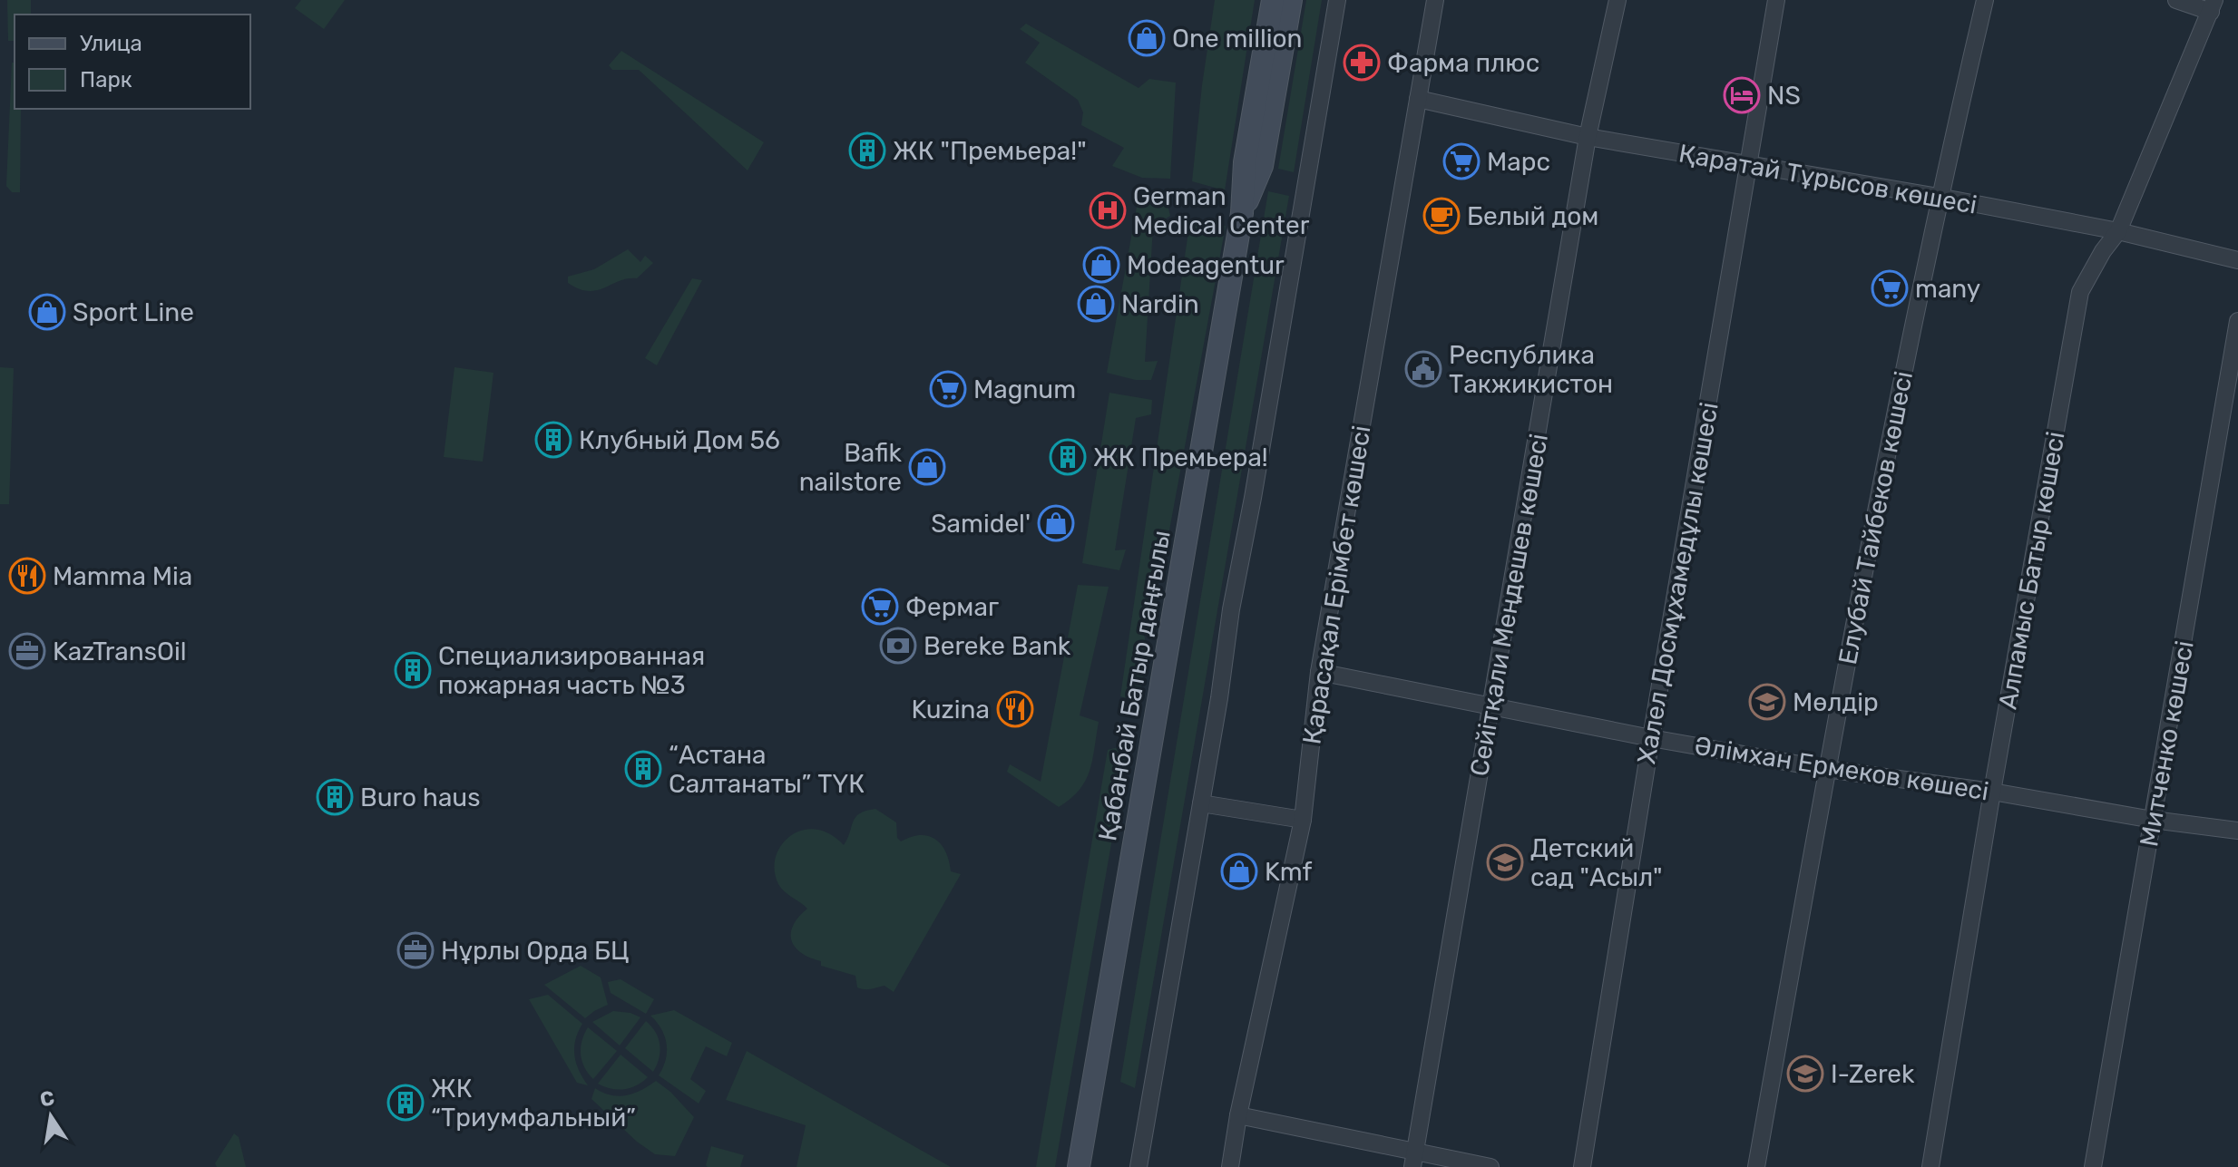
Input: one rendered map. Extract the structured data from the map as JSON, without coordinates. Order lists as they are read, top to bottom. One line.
{"streets":{"main road":["Қабанбай Батыр даңғылы"],"street":["Қаратай Тұрысов көшесі","Елубай Тайбеков көшесі","Алпамыс Батыр көшесі","Халел Досмұхамедұлы көшесі","Қарасақал Ерімбет көшесі","Сейітқали Меңдешев көшесі","Митченко көшесі","Әлімхан Ермеков көшесі"]},"crossings":[["Қаратай Тұрысов көшесі","Елубай Тайбеков көшесі"],["Қаратай Тұрысов көшесі","Алпамыс Батыр көшесі"],["Қаратай Тұрысов көшесі","Халел Досмұхамедұлы көшесі"],["Қаратай Тұрысов көшесі","Қарасақал Ерімбет көшесі"],["Қаратай Тұрысов көшесі","Сейітқали Меңдешев көшесі"],["Елубай Тайбеков көшесі","Әлімхан Ермеков көшесі"],["Алпамыс Батыр көшесі","Әлімхан Ермеков көшесі"],["Халел Досмұхамедұлы көшесі","Әлімхан Ермеков көшесі"],["Қарасақал Ерімбет көшесі","Әлімхан Ермеков көшесі"],["Сейітқали Меңдешев көшесі","Әлімхан Ермеков көшесі"],["Митченко көшесі","Әлімхан Ермеков көшесі"]],"places":{"shop":["One million","Modeagentur","Nardin","Sport Line","Bafik nailstore","Samidel'","Kmf"],"pharmacy":["Фарма плюс"],"hotel":["NS"],"building":["ЖК \"Премьера!\"","Клубный Дом 56","ЖК Премьера!","Специализированная пожарная часть №3","“Астана Салтанаты” ТҮК","Buro haus","ЖК “Триумфальный”"],"supermarket":["Марс","many","Magnum","Фермаг"],"hospital":["German Medical Center"],"cafe":["Белый дом"],"public building":["Республика Такжикистон"],"restaurant":["Mamma Mia","Kuzina"],"bank":["Bereke Bank"],"office":["KazTransOil","Нұрлы Орда БЦ"],"school or university":["Мөлдір","Детский сад \"Асыл\"","I-Zerek"]},"legend":["Улица","Парк"],"north":"top"}
